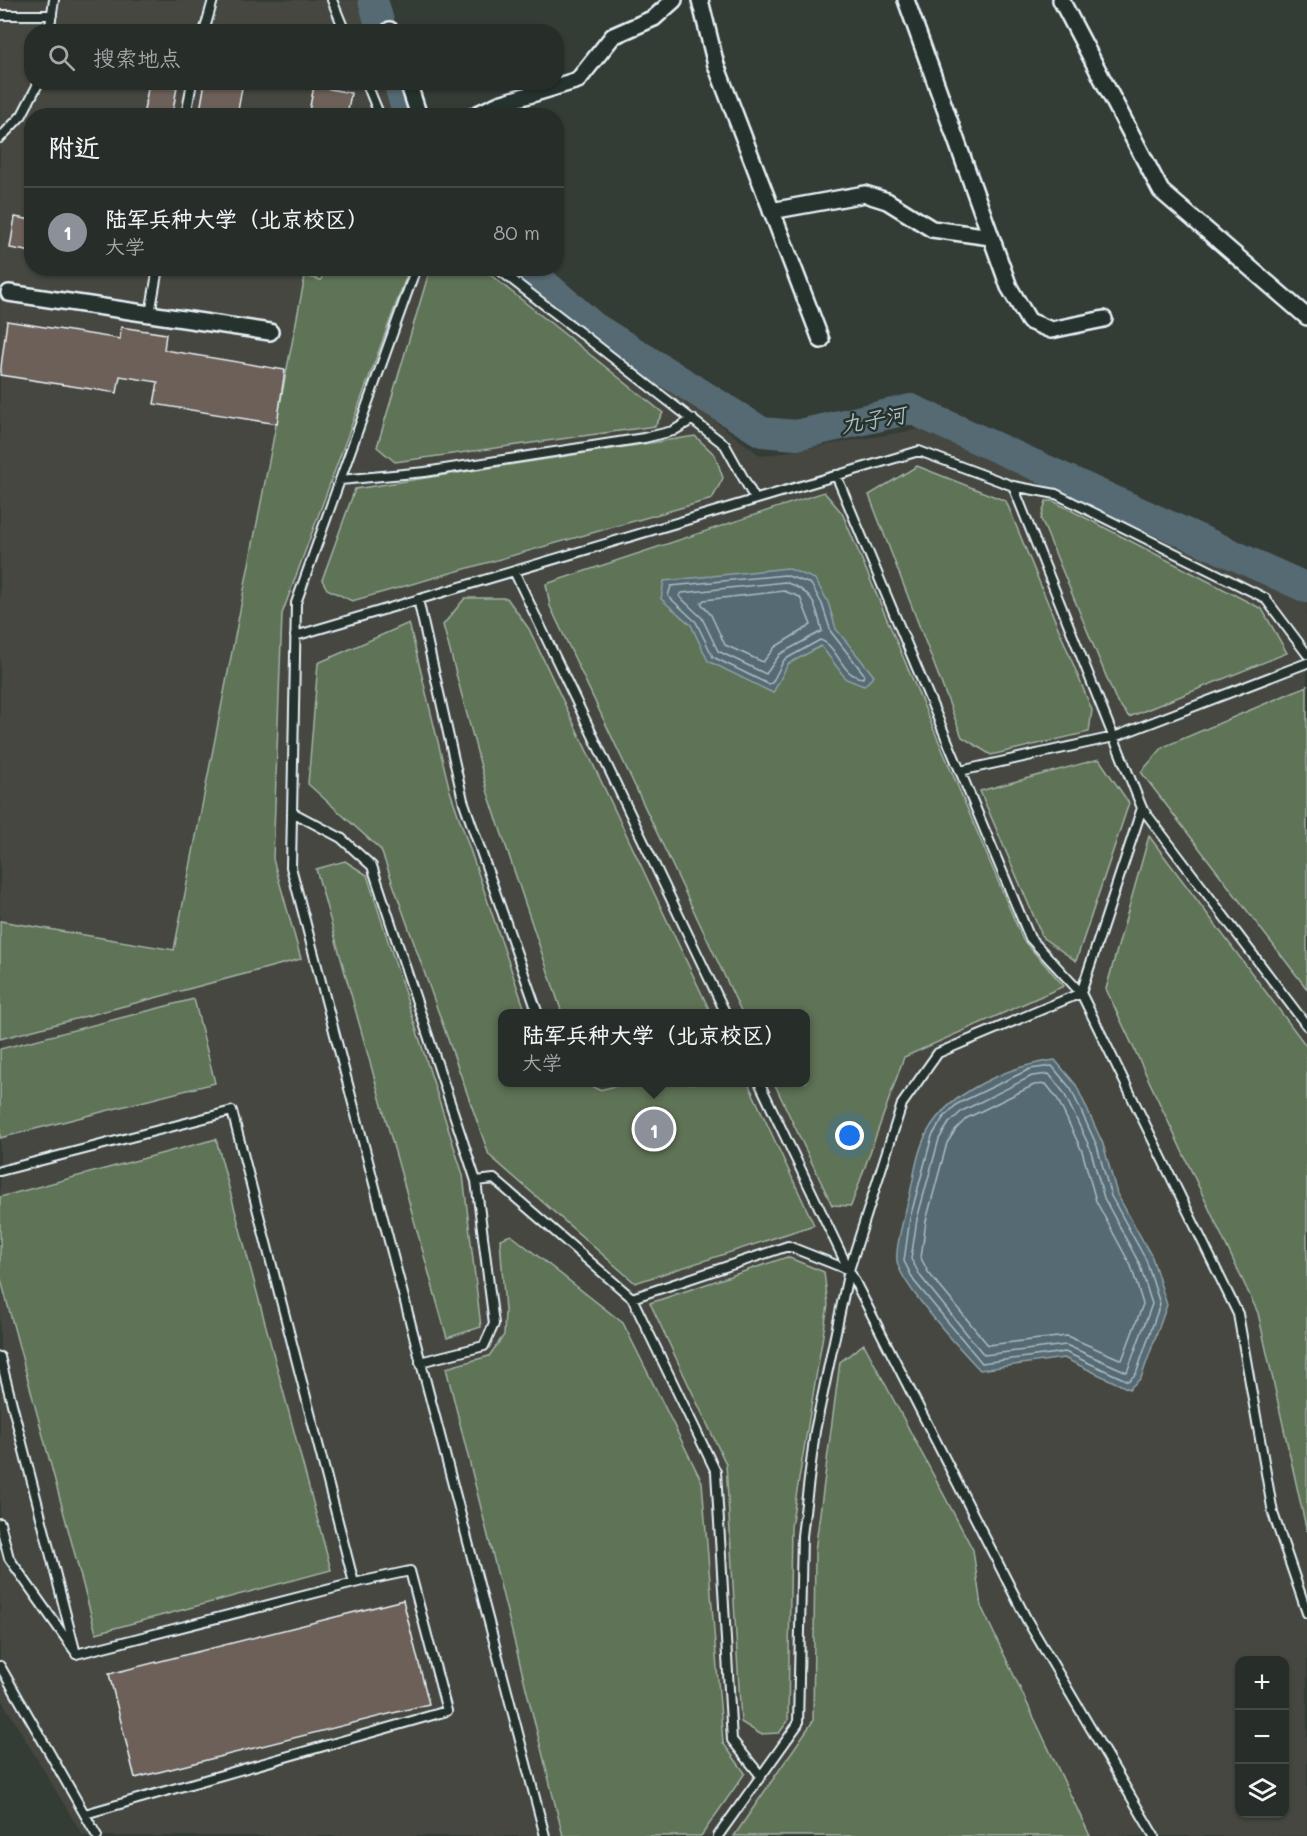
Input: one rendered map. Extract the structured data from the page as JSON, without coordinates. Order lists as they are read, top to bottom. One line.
{"water":["九子河"],"page":{"search":"搜索地点","heading":"附近","list":[{"mark":"1","name":"陆军兵种大学（北京校区）","note":"大学","value":"80 m"}],"popup":["陆军兵种大学（北京校区）","大学"],"pins":"1","map_buttons":["+","−"]}}
